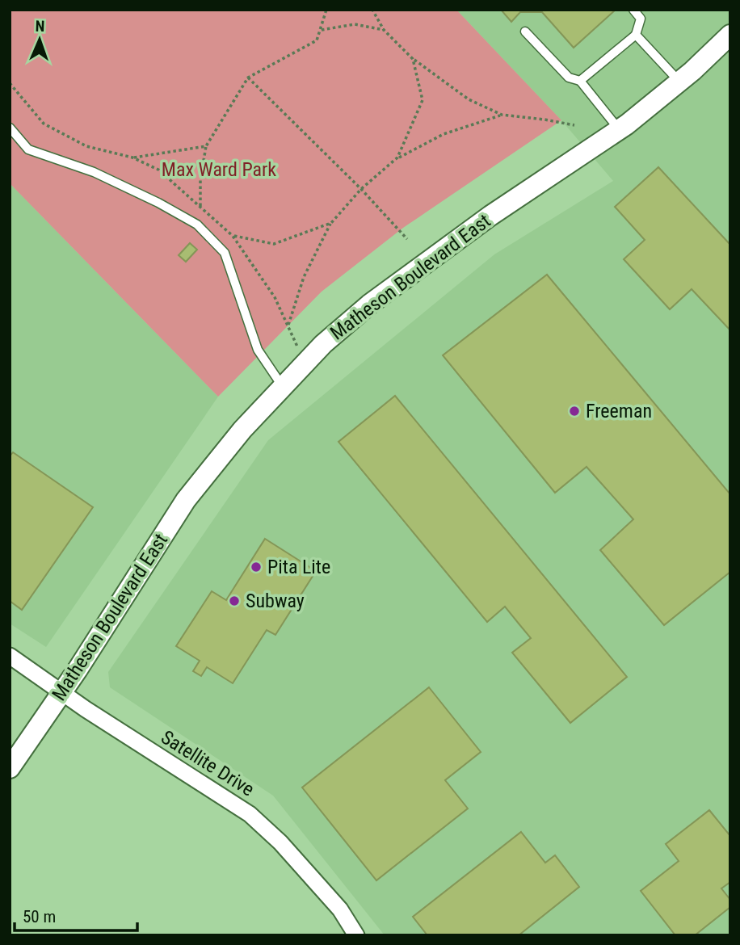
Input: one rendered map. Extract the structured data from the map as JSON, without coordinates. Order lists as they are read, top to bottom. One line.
{"streets":{"street":["Matheson Boulevard East","Satellite Drive"]},"crossings":[["Matheson Boulevard East","Satellite Drive"]],"parks":["Max Ward Park"],"places":["Freeman","Pita Lite","Subway"],"scale_bar":"50 m","north":"top"}
